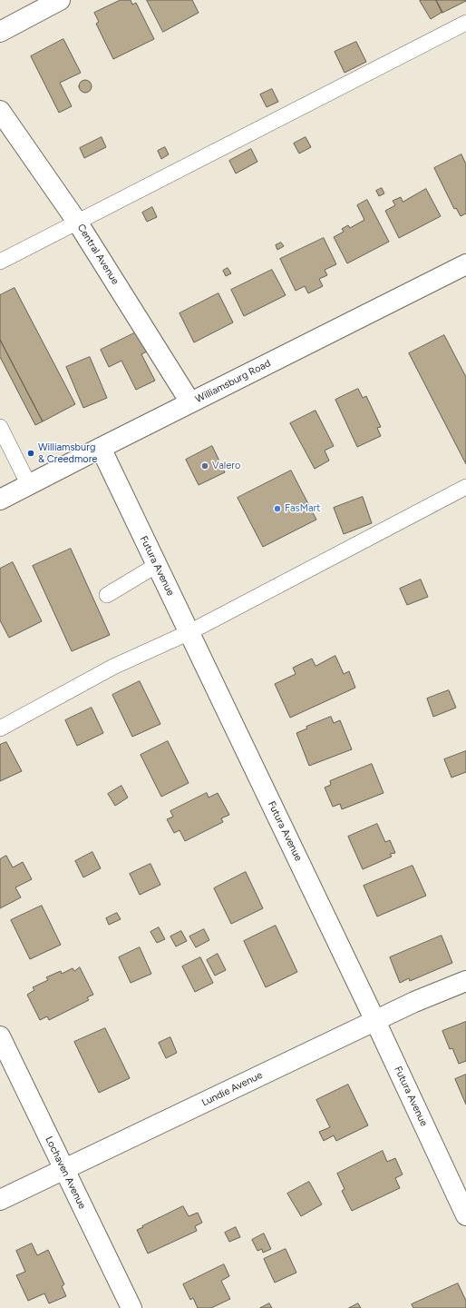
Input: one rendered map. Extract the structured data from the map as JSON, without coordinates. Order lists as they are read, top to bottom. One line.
{"streets":{"street":["Central Avenue","Williamsburg Road","Futura Avenue","Lundie Avenue","Lochaven Avenue"]},"crossings":[["Central Avenue","Williamsburg Road"],["Williamsburg Road","Futura Avenue"],["Futura Avenue","Lundie Avenue"],["Lundie Avenue","Lochaven Avenue"]],"places":["Williamsburg & Creedmore","Valero","FasMart"]}
